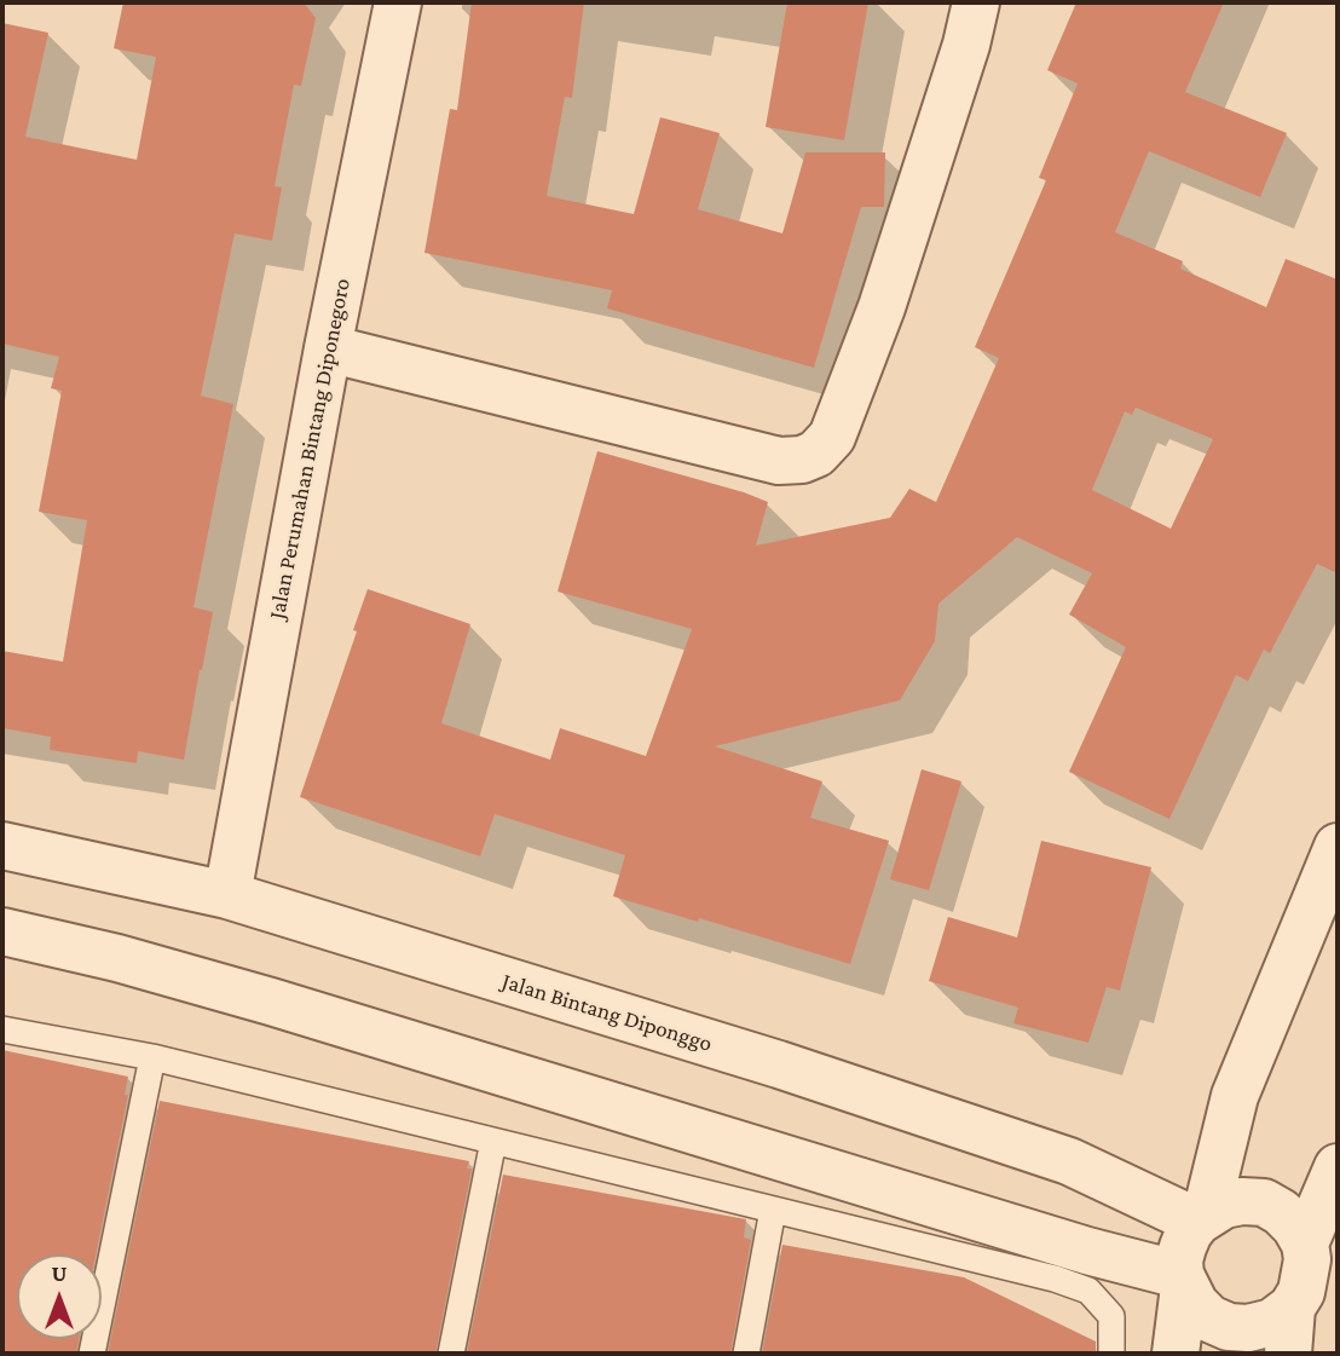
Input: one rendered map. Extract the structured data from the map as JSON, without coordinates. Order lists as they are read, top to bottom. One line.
{"streets":{"street":["Jalan Perumahan Bintang Diponegoro","Jalan Bintang Diponggo"]},"crossings":[["Jalan Perumahan Bintang Diponegoro","Jalan Bintang Diponggo"]],"north":"top"}
